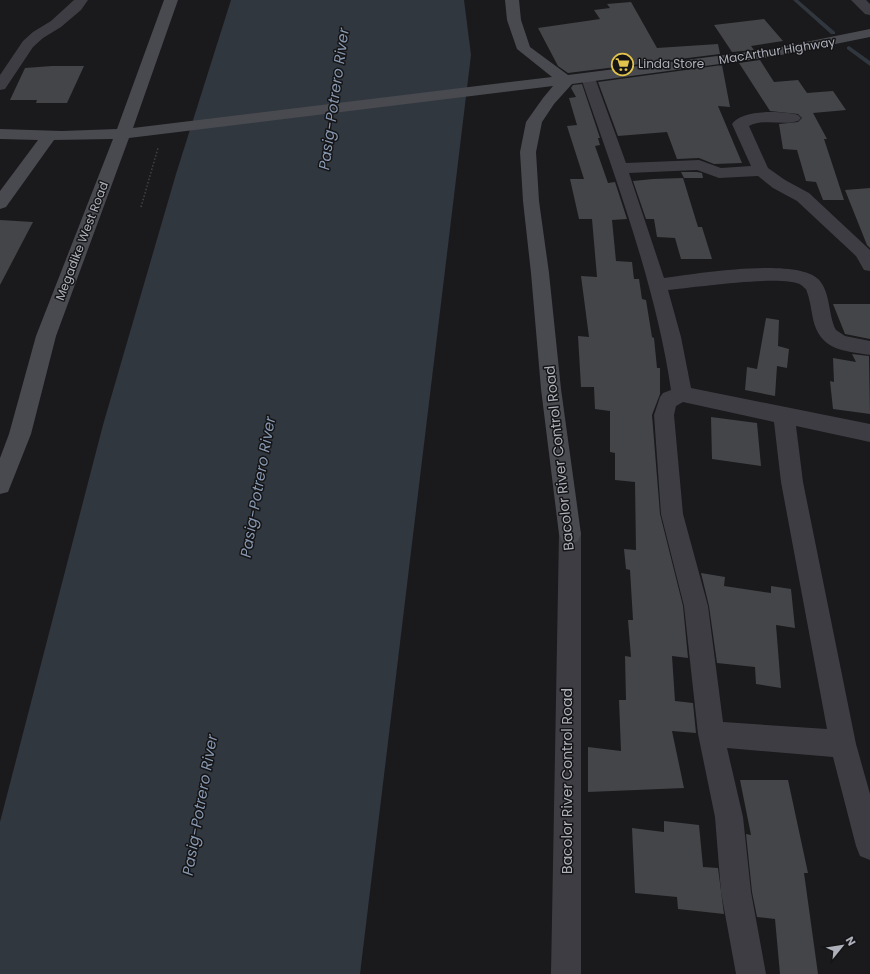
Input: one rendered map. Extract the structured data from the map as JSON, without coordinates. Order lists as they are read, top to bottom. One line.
{"streets":{"street":["MacArthur Highway","Megadike West Road","Bacolor River Control Road"]},"crossings":[["MacArthur Highway","Megadike West Road"],["MacArthur Highway","Bacolor River Control Road"]],"water":["Pasig-Potrero River"],"places":{"supermarket":["Linda Store"]},"north":"top right"}
